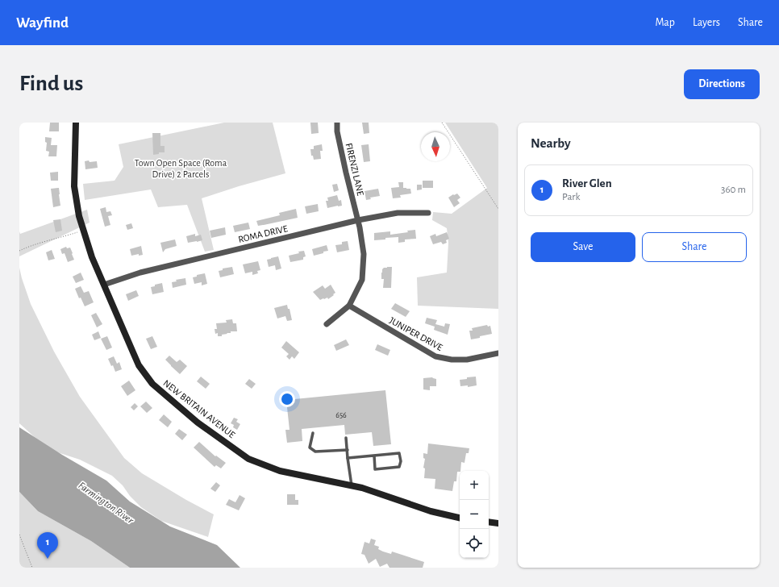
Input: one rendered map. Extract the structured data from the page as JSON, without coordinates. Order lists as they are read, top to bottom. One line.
{"streets":{"street":["FIRENZI LANE","ROMA DRIVE","JUNIPER DRIVE","NEW BRITAIN AVENUE"]},"crossings":[["FIRENZI LANE","ROMA DRIVE"],["FIRENZI LANE","JUNIPER DRIVE"],["ROMA DRIVE","NEW BRITAIN AVENUE"]],"water":["Farmington River"],"parks":["Town Open Space (Roma Drive) 2 Parcels"],"house_numbers":["656"],"north":"bottom","page":{"header":"Wayfind","nav":["Map","Layers","Share"],"buttons":["Directions",["Save","Share"]],"title":"Find us","heading":"Nearby","list":[{"mark":"1","name":"River Glen","note":"Park","value":"360 m"}],"map_buttons":["+","−"],"pins":"1"}}
